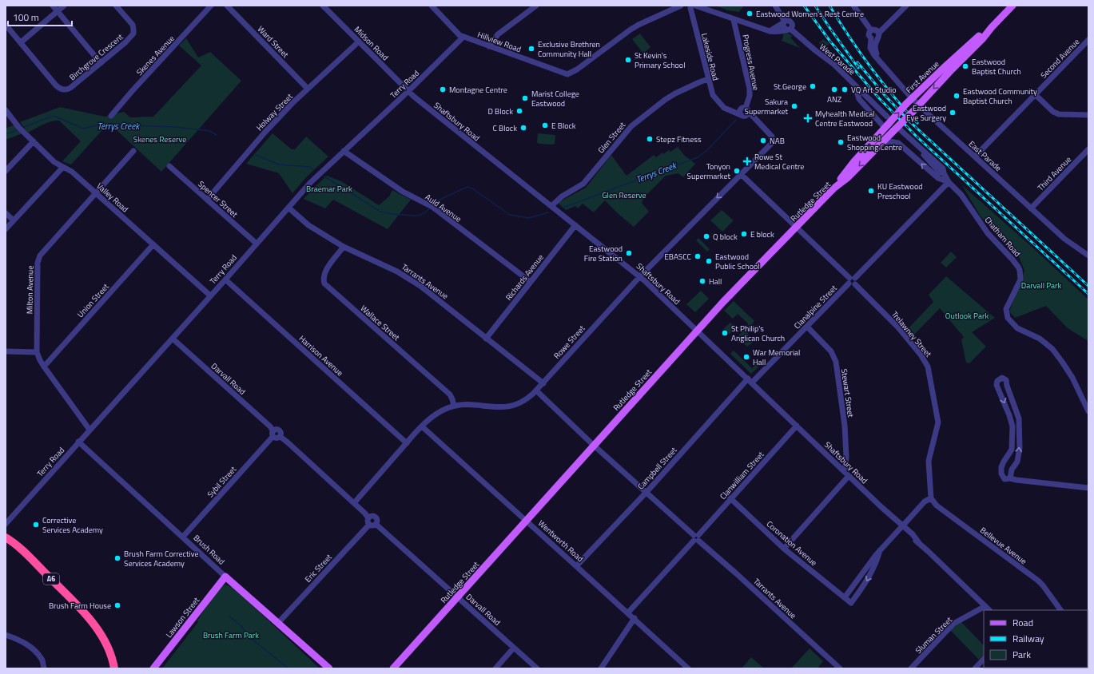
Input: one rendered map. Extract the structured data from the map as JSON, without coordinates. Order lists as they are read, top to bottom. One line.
{"streets":{"highway":["A6"],"main road":["First Avenue","Rutledge Street","Brush Road","Lawson Street"],"street":["Ward Street","Hillview Road","Midson Road","Skenes Avenue","Birchgrove Crescent","Lakeside Road","Second Avenue","West Parade","Progress Avenue","Terry Road","Holway Street","Shaftsbury Road","Glen Street","East Parade","Third Avenue","Valley Road","Spencer Street","Auld Avenue","Chatham Road","Richards Avenue","Tarrants Avenue","Milton Avenue","Union Street","Clanalpine Street","Wallace Street","Trelawney Street","Rowe Street","Harrison Avenue","Darvall Road","Stewart Street","Campbell Street","Clanwilliam Street","Sybil Street","Wentworth Road","Coronation Avenue","Bellevue Avenue","Eric Street","Sluman Street"]},"crossings":[["Ward Street","Holway Street"],["Hillview Road","Terry Road"],["Midson Road","Terry Road"],["Midson Road","Holway Street"],["Midson Road","Shaftsbury Road"],["Lakeside Road","Progress Avenue"],["Lakeside Road","Glen Street"],["Lakeside Road","Rowe Street"],["Second Avenue","East Parade"],["First Avenue","East Parade"],["First Avenue","Rutledge Street"],["Terry Road","Shaftsbury Road"],["Terry Road","Valley Road"],["Terry Road","Spencer Street"],["Terry Road","Auld Avenue"],["Terry Road","Tarrants Avenue"],["Terry Road","Milton Avenue"],["Terry Road","Harrison Avenue"],["Terry Road","Darvall Road"],["Terry Road","Brush Road"],["Holway Street","Spencer Street"],["Shaftsbury Road","Glen Street"],["Shaftsbury Road","Rutledge Street"],["Shaftsbury Road","Richards Avenue"],["Shaftsbury Road","Clanalpine Street"],["Shaftsbury Road","Rowe Street"],["Shaftsbury Road","Stewart Street"],["Shaftsbury Road","Campbell Street"],["Shaftsbury Road","Clanwilliam Street"],["Shaftsbury Road","Sluman Street"],["East Parade","Third Avenue"],["Valley Road","Milton Avenue"],["Valley Road","Union Street"],["Rutledge Street","Chatham Road"],["Rutledge Street","Tarrants Avenue"],["Rutledge Street","Trelawney Street"],["Rutledge Street","Darvall Road"],["Rutledge Street","Wentworth Road"],["Auld Avenue","Richards Avenue"],["Chatham Road","Clanalpine Street"],["Richards Avenue","Tarrants Avenue"],["Tarrants Avenue","Wallace Street"],["Tarrants Avenue","Rowe Street"],["Tarrants Avenue","Campbell Street"],["Tarrants Avenue","Clanwilliam Street"],["Milton Avenue","Union Street"],["Clanalpine Street","Trelawney Street"],["Clanalpine Street","Stewart Street"],["Clanalpine Street","Campbell Street"],["Wallace Street","Rowe Street"],["Trelawney Street","Rowe Street"],["Trelawney Street","Bellevue Avenue"],["Rowe Street","Harrison Avenue"],["Rowe Street","Darvall Road"],["Rowe Street","Wentworth Road"],["Darvall Road","Sybil Street"],["Darvall Road","Eric Street"],["Campbell Street","Wentworth Road"],["Clanwilliam Street","Wentworth Road"],["Clanwilliam Street","Coronation Avenue"],["Sybil Street","Brush Road"],["Brush Road","Eric Street"],["Brush Road","Lawson Street"]],"water":["Terrys Creek"],"parks":["Skenes Reserve","Braemar Park","Glen Reserve","Darvall Park","Outlook Park","Brush Farm Park"],"places":{"other":["Eastwood Women's Rest Centre","Exclusive Brethren Community Hall","St Kevin's Primary School","Eastwood Baptist Church","St.George","Montagne Centre","ANZ","VQ Art Studio","Eastwood Community Baptist Church","Marist College Eastwood","Sakura Supermarket","D Block","Eastwood Eye Surgery","E Block","C Block","Stepz Fitness","NAB","Eastwood Shopping Centre","Tonyon Supermarket","KU Eastwood Preschool","E block","Q block","Eastwood Fire Station","EBASCC","Eastwood Public School","Hall","St Philip's Anglican Church","War Memorial Hall","Corrective Services Academy","Brush Farm Corrective Services Academy","Brush Farm House"],"health":["Myhealth Medical Centre Eastwood","Rowe St Medical Centre"]},"legend":["Road","Railway","Park"],"scale_bar":"100 m"}
